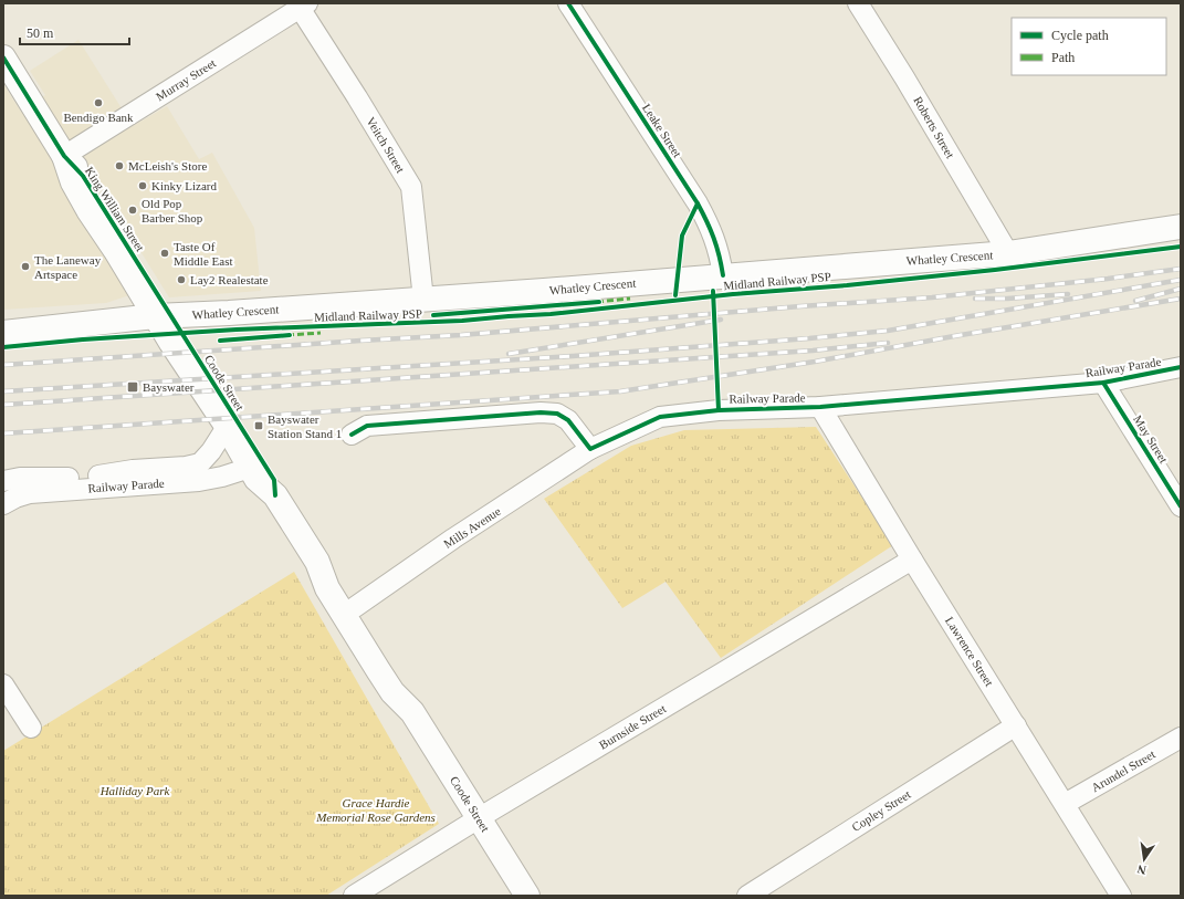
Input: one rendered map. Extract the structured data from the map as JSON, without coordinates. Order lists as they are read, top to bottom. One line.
{"streets":{"main road":["King William Street","Whatley Crescent","Coode Street"],"street":["Murray Street","Roberts Street","Leake Street","Veitch Street","Railway Parade","May Street","Mills Avenue","Lawrence Street","Burnside Street","Arundel Street","Copley Street"],"cycle path":["Midland Railway PSP"]},"crossings":[["Murray Street","Veitch Street"],["Murray Street","King William Street"],["Roberts Street","Whatley Crescent"],["Leake Street","Whatley Crescent"],["Veitch Street","Whatley Crescent"],["King William Street","Whatley Crescent"],["King William Street","Coode Street"],["Whatley Crescent","Coode Street"],["Railway Parade","Coode Street"],["Railway Parade","May Street"],["Railway Parade","Mills Avenue"],["Railway Parade","Lawrence Street"],["Coode Street","Mills Avenue"],["Coode Street","Burnside Street"],["Lawrence Street","Burnside Street"],["Lawrence Street","Arundel Street"],["Lawrence Street","Copley Street"]],"parks":["Halliday Park","Grace Hardie Memorial Rose Gardens"],"places":{"other":["Bendigo Bank","McLeish's Store","Kinky Lizard","Old Pop Barber Shop","Taste Of Middle East","The Laneway Artspace","Lay2 Realestate"],"transit":["Bayswater","Bayswater Station Stand 1"]},"legend":["Cycle path","Path"],"scale_bar":"50 m","north":"bottom"}
